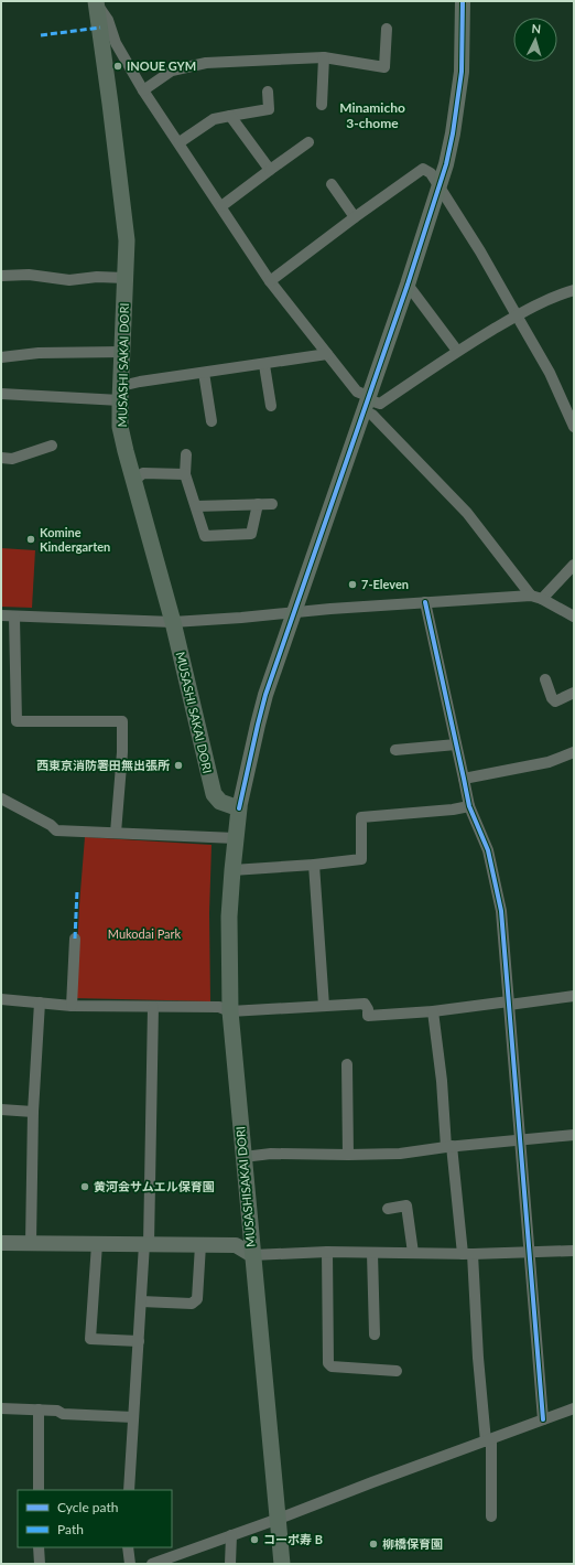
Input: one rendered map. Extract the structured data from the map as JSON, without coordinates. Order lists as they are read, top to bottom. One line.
{"streets":{"main road":["MUSASHI SAKAI DORI","MUSASHISAKAI DORI"]},"crossings":[["MUSASHI SAKAI DORI","MUSASHISAKAI DORI"]],"districts":["Minamicho 3-chome"],"parks":["Mukodai Park"],"places":["INOUE GYM","Komine Kindergarten","7-Eleven","西東京消防署田無出張所","黄河会サムエル保育園","コーポ寿 B","柳橋保育園"],"legend":["Cycle path","Path"],"north":"top"}
